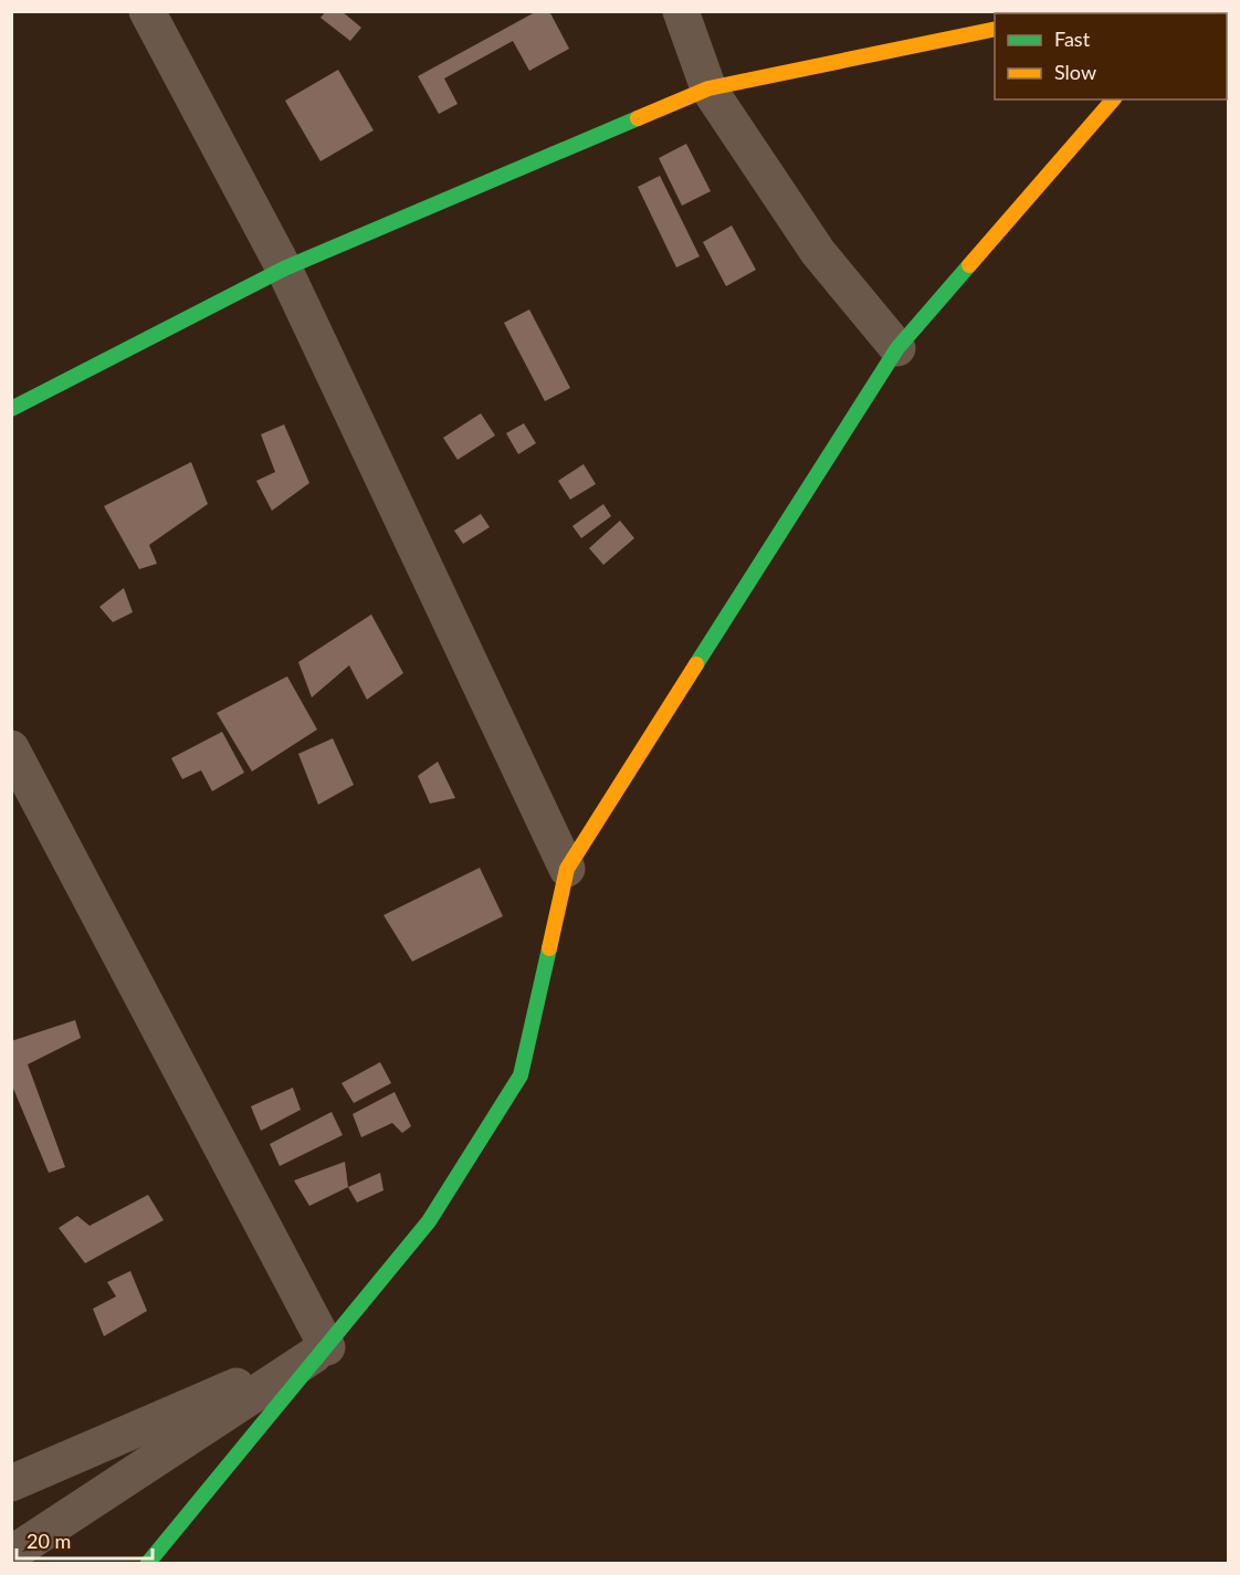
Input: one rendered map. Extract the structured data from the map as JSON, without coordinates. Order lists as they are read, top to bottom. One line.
{"legend":["Fast","Slow"],"scale_bar":"20 m"}
